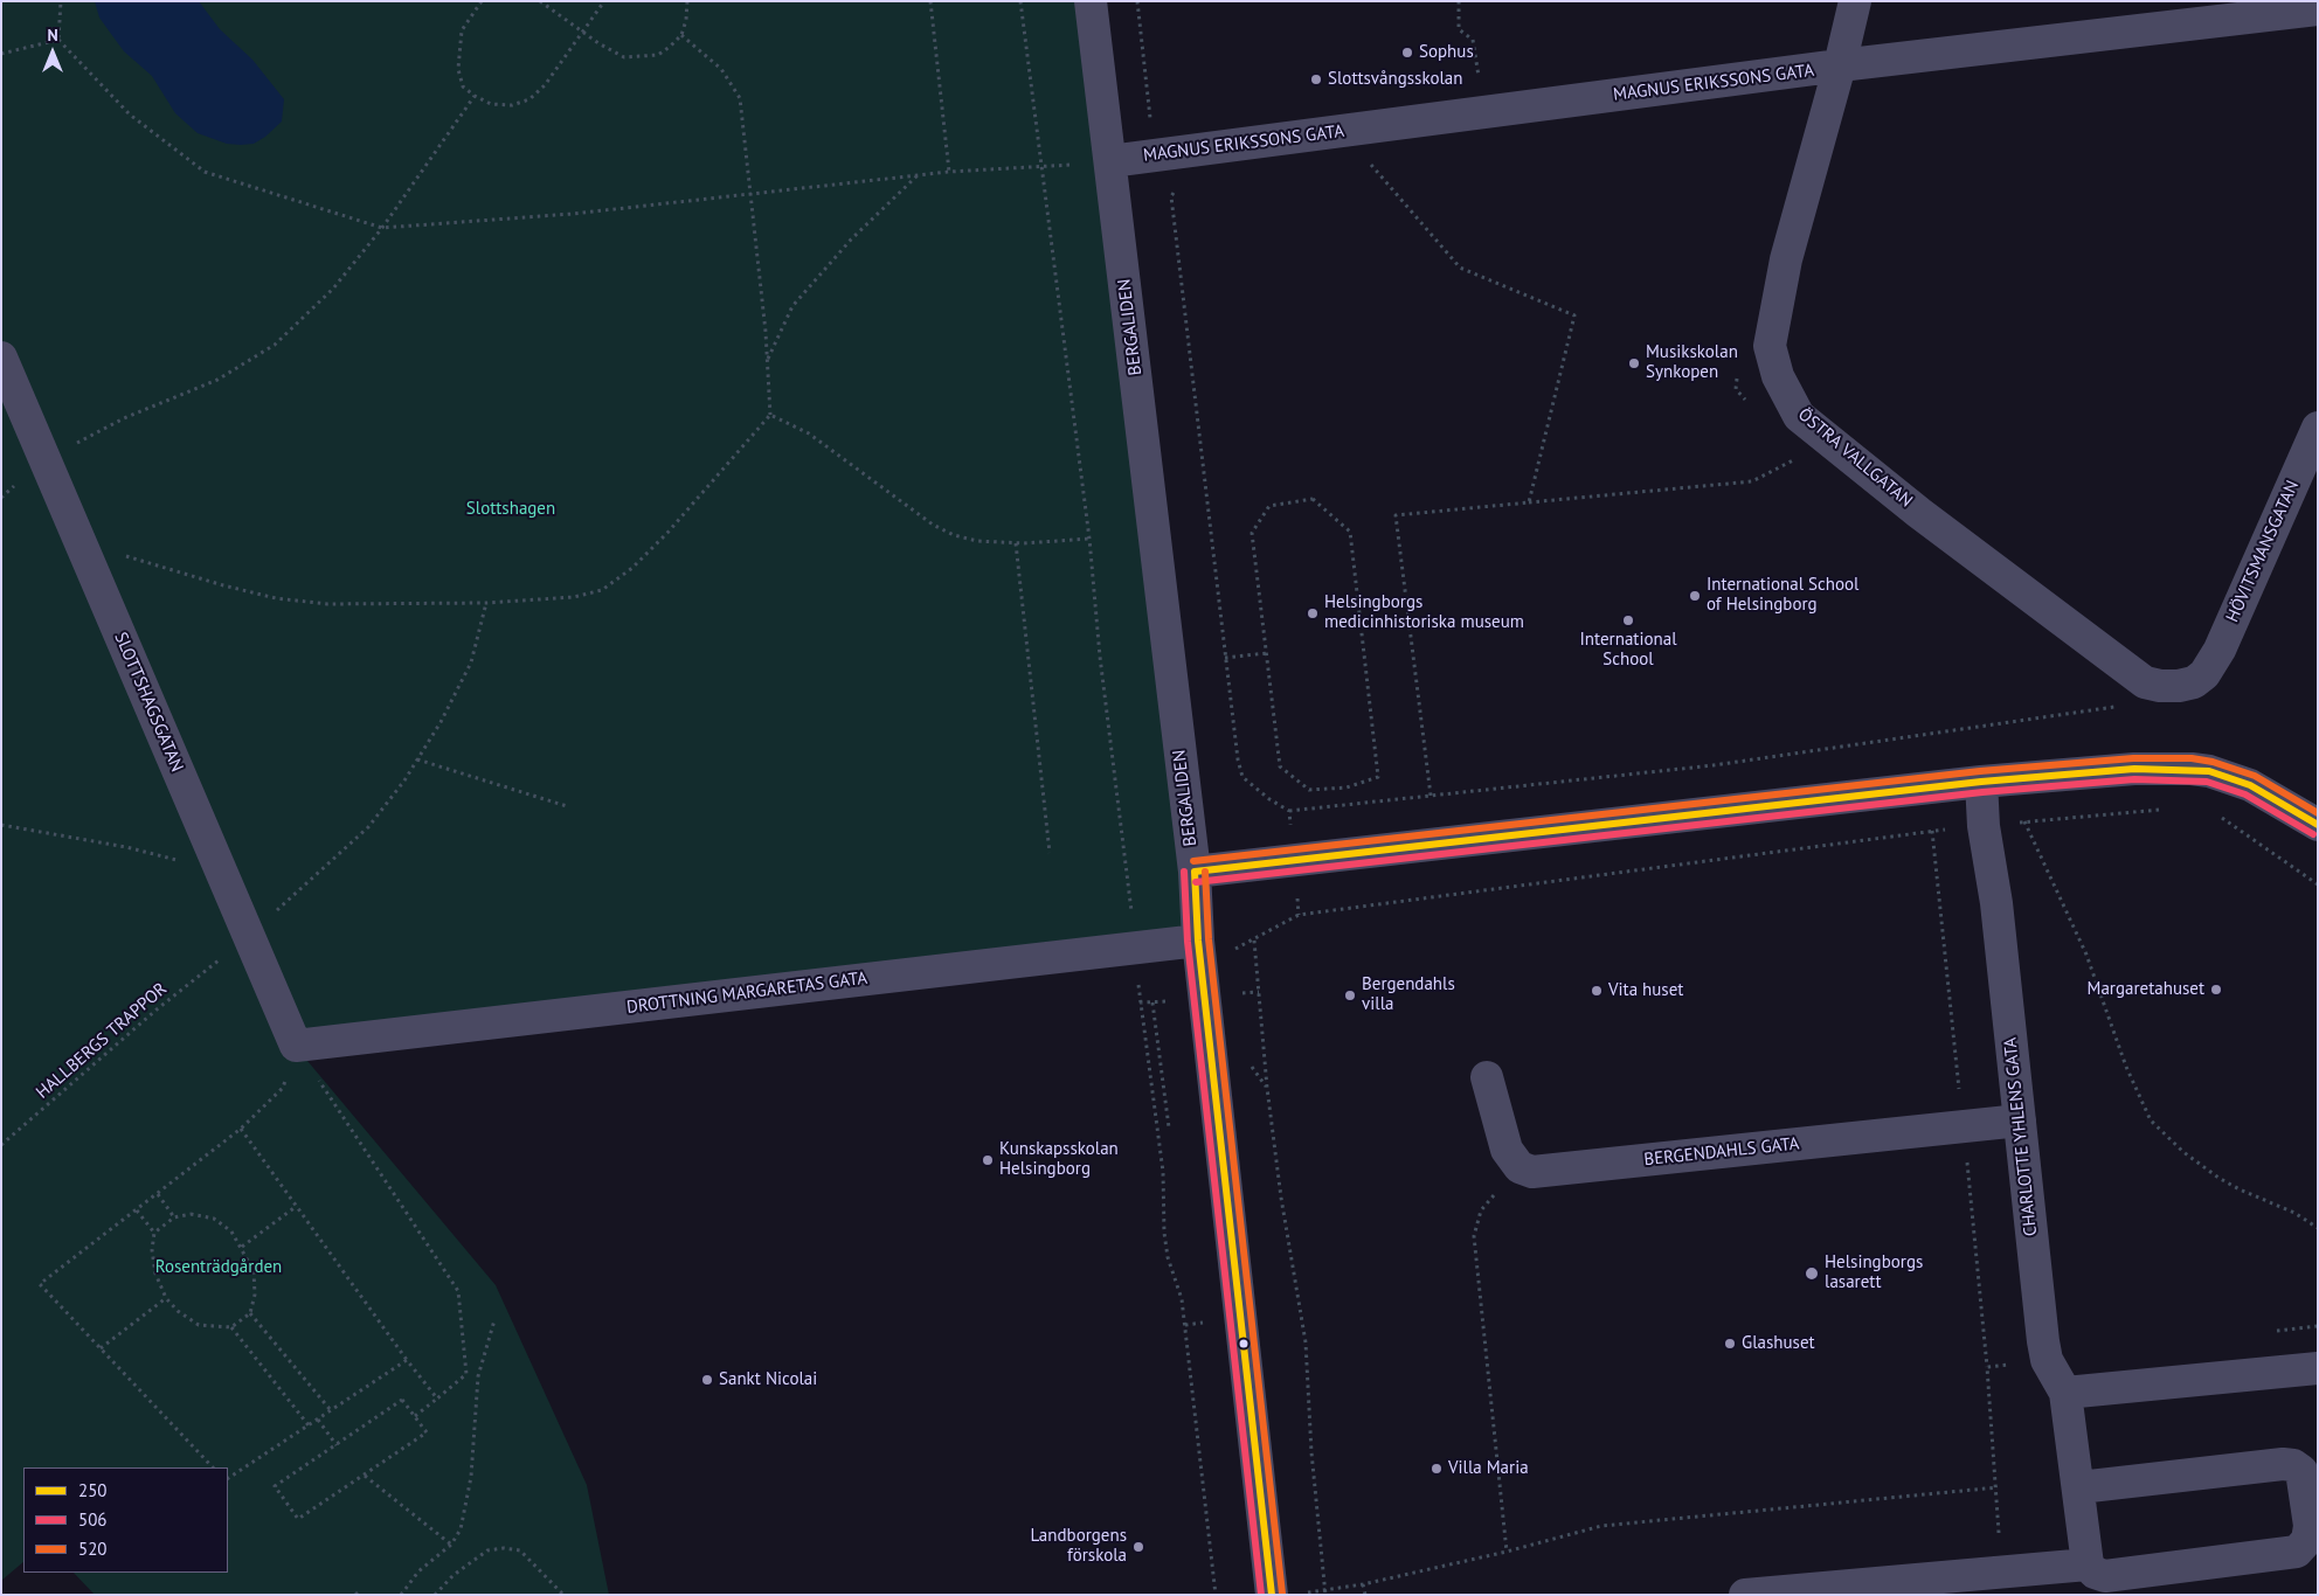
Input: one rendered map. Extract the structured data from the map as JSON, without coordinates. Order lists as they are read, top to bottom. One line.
{"streets":{"street":["MAGNUS ERIKSSONS GATA","BERGALIDEN","ÖSTRA VALLGATAN","HÖVITSMANSGATAN","SLOTTSHAGSGATAN","DROTTNING MARGARETAS GATA","CHARLOTTE YHLENS GATA","BERGENDAHLS GATA"],"path":["HALLBERGS TRAPPOR"]},"crossings":[["MAGNUS ERIKSSONS GATA","BERGALIDEN"],["MAGNUS ERIKSSONS GATA","ÖSTRA VALLGATAN"],["BERGALIDEN","DROTTNING MARGARETAS GATA"],["ÖSTRA VALLGATAN","HÖVITSMANSGATAN"],["SLOTTSHAGSGATAN","DROTTNING MARGARETAS GATA"],["CHARLOTTE YHLENS GATA","BERGENDAHLS GATA"]],"parks":["Slottshagen","Rosenträdgården"],"places":["Sophus","Slottsvångsskolan","Musikskolan Synkopen","International School of Helsingborg","Helsingborgs medicinhistoriska museum","International School","Margaretahuset","Vita huset","Bergendahls villa","Kunskapsskolan Helsingborg","Helsingborgs lasarett","Glashuset","Sankt Nicolai","Villa Maria","Landborgens förskola"],"lines":["transit line 520","transit line 250","transit line 506"],"legend":["250","506","520"],"north":"top"}
